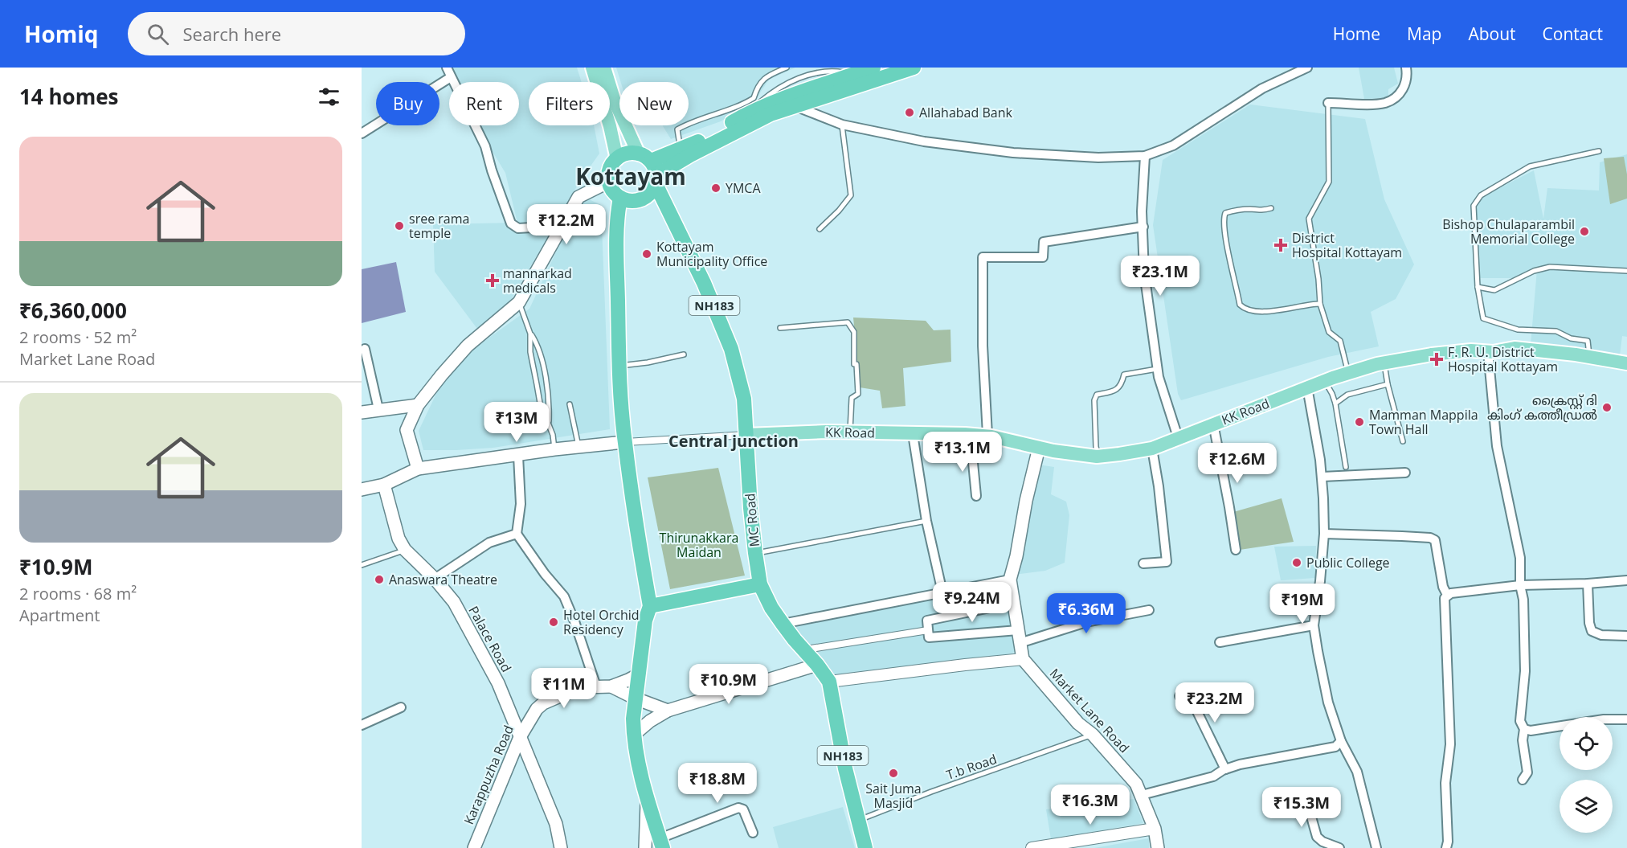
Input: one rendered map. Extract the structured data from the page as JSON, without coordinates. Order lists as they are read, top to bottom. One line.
{"streets":{"highway":["NH183","MC Road"],"main road":["KK Road","Palace Road","Market Lane Road","Karappuzha Road"],"lane":["T.b Road"]},"crossings":[["NH183","MC Road"],["KK Road","MC Road"],["KK Road","Market Lane Road"],["MC Road","T.b Road"],["Palace Road","Karappuzha Road"],["Market Lane Road","T.b Road"]],"districts":["Kottayam","Central junction"],"parks":["Thirunakkara Maidan"],"places":{"other":["Allahabad Bank","YMCA","sree rama temple","Bishop Chulaparambil Memorial College","Kottayam Municipality Office","ക്രൈസ്റ്റ് ദി കിംഗ് കത്തീഡ്രൽ","Mamman Mappila Town Hall","Public College","Anaswara Theatre","Hotel Orchid Residency","Sait Juma Masjid"],"health":["District Hospital Kottayam","mannarkad medicals","F. R. U. District Hospital Kottayam"]},"page":{"header":"Homiq","search":"Search here","nav":["Home","Map","About","Contact"],"heading":"14 homes","chip":["Buy","Rent","Filters","New"],"list":[{"name":"₹6,360,000","note":"2 rooms · 52 m² · Market Lane Road"},{"name":"₹10.9M","note":"2 rooms · 68 m² · Apartment"}],"price":["₹12.2M","₹23.1M","₹13M","₹13.1M","₹12.6M","₹9.24M","₹19M","₹6.36M","₹10.9M","₹11M","₹23.2M","₹18.8M","₹16.3M","₹15.3M"]}}
